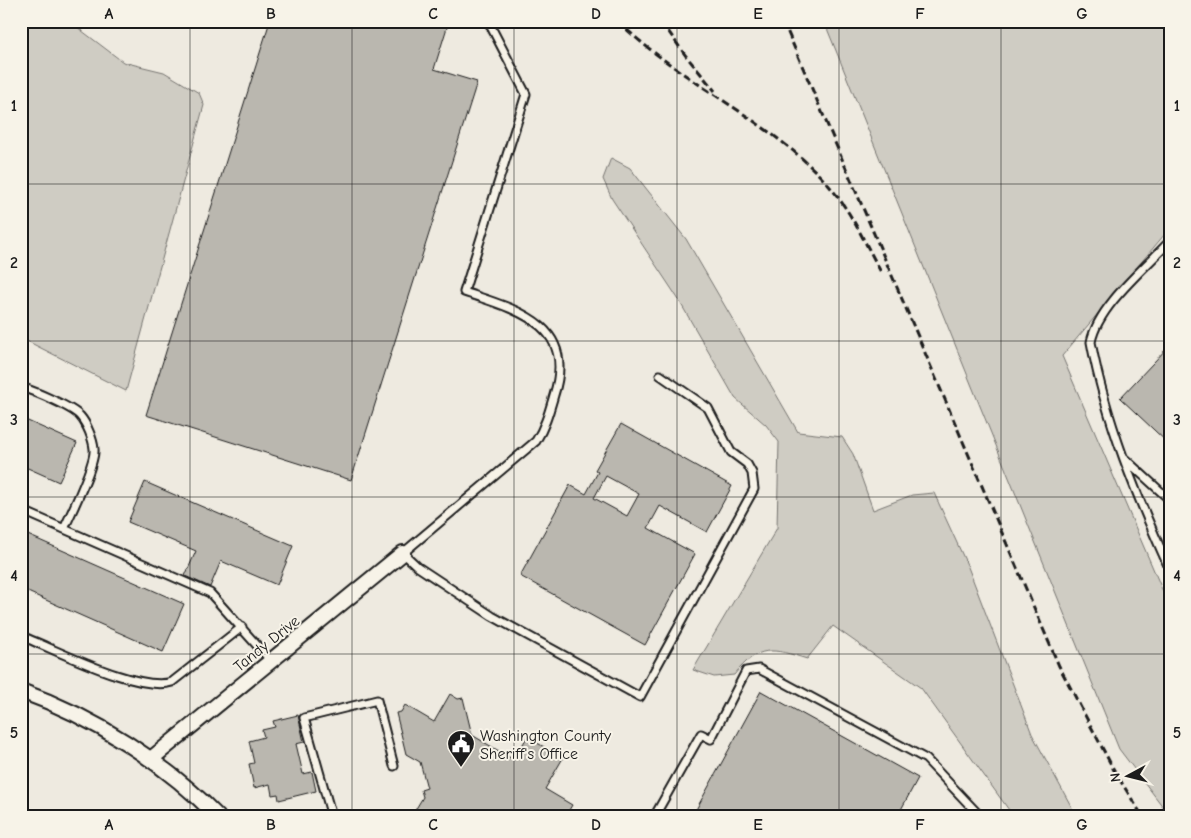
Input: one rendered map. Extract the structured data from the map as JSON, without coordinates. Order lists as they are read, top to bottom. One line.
{"streets":{"street":["Tandy Drive"]},"places":{"public building":["Washington County Sheriff's Office"]},"north":"left","grid":{"columns":["A","B","C","D","E","F","G"],"rows":["1","2","3","4","5"]}}
